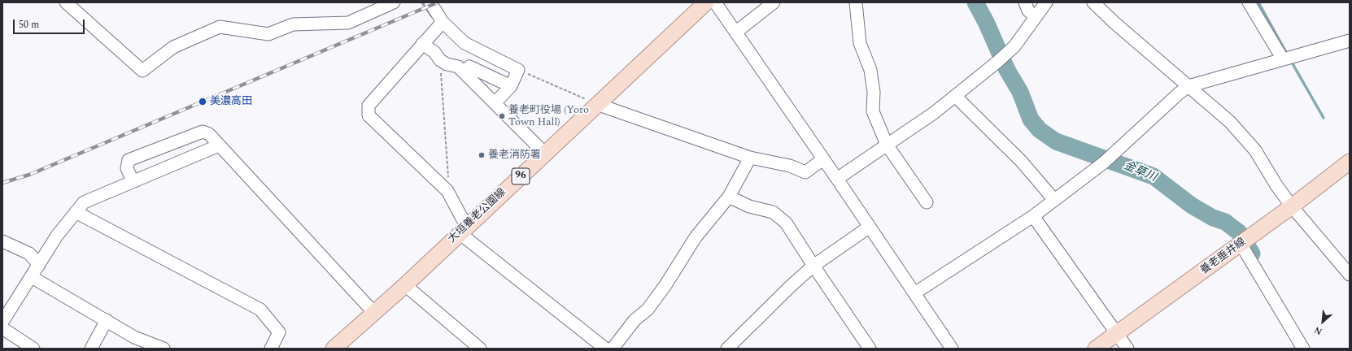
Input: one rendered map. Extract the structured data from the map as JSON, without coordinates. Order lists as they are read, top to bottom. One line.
{"streets":{"main road":["96","大垣養老公園線","養老垂井線"]},"water":["金草川"],"places":["美濃高田","養老町役場 (Yoro Town Hall)","養老消防署"],"scale_bar":"50 m","north":"bottom left"}
